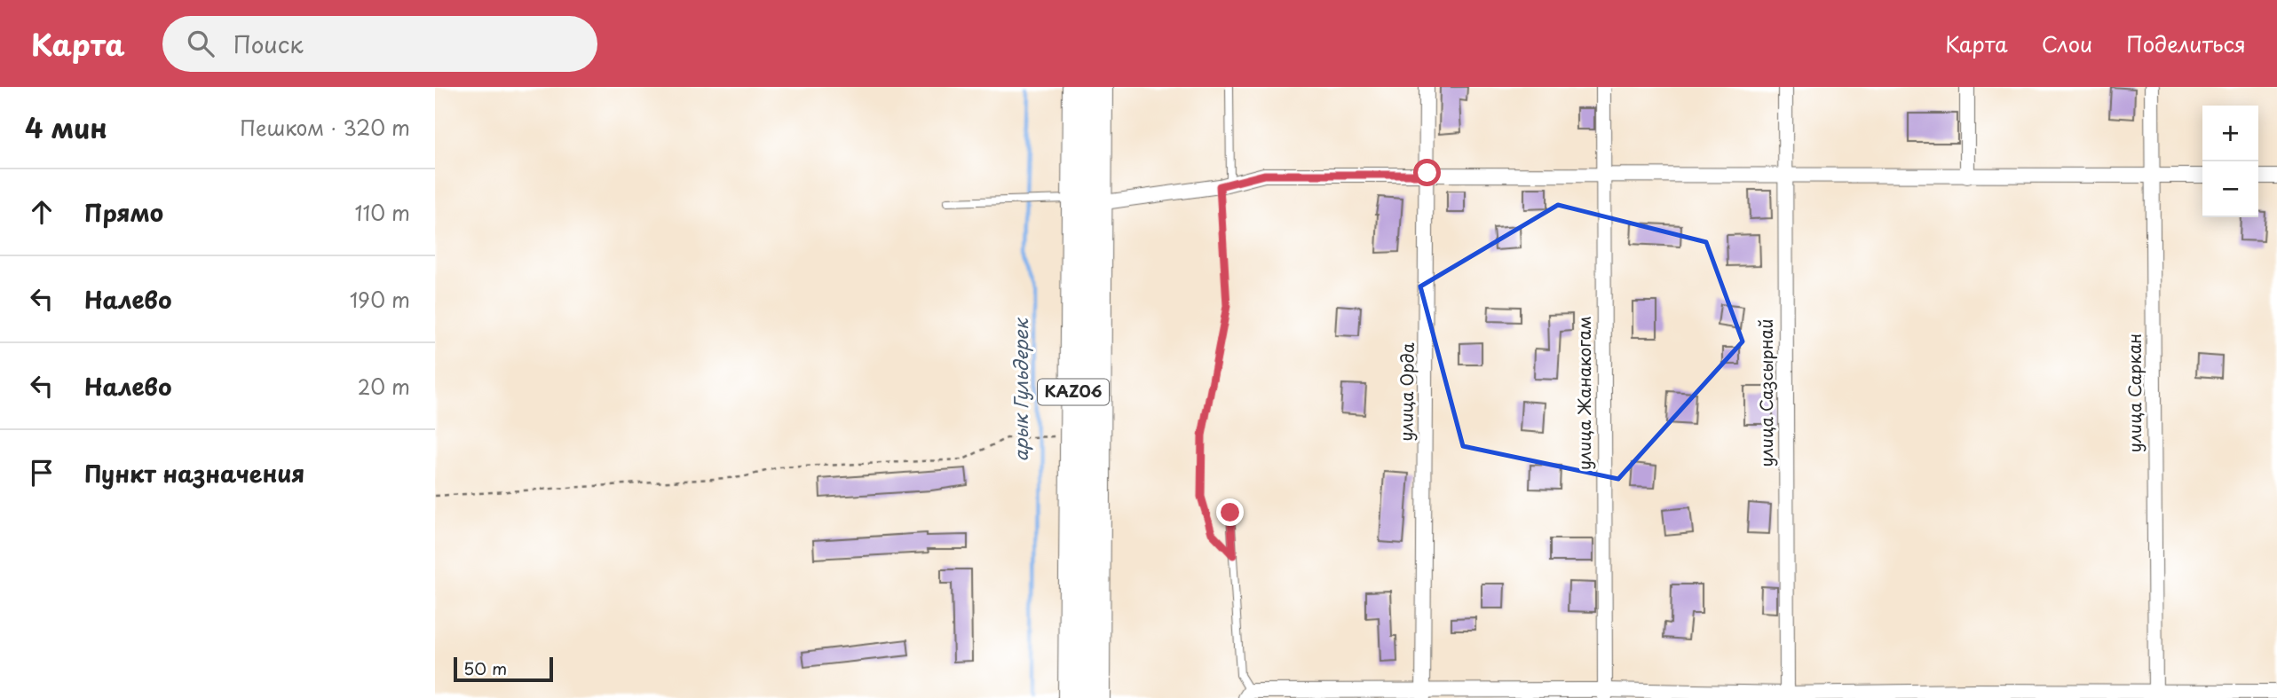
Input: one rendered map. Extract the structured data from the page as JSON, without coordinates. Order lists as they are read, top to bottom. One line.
{"streets":{"highway":["KАZ06"],"street":["улица Орда","улица Жанакогам","улица Сазсырнай","улица Саркан"]},"water":["арык Гульдерек"],"scale_bar":"50 m","page":{"header":"Карта","search":"Поиск","nav":["Карта","Слои","Поделиться"],"heading":["4 мин","Пешком · 320 m"],"map_buttons":["+","−"],"list":[["Прямо","110 m"],["Налево","190 m"],["Налево","20 m"],"Пункт назначения"],"scale":"50 m"}}
